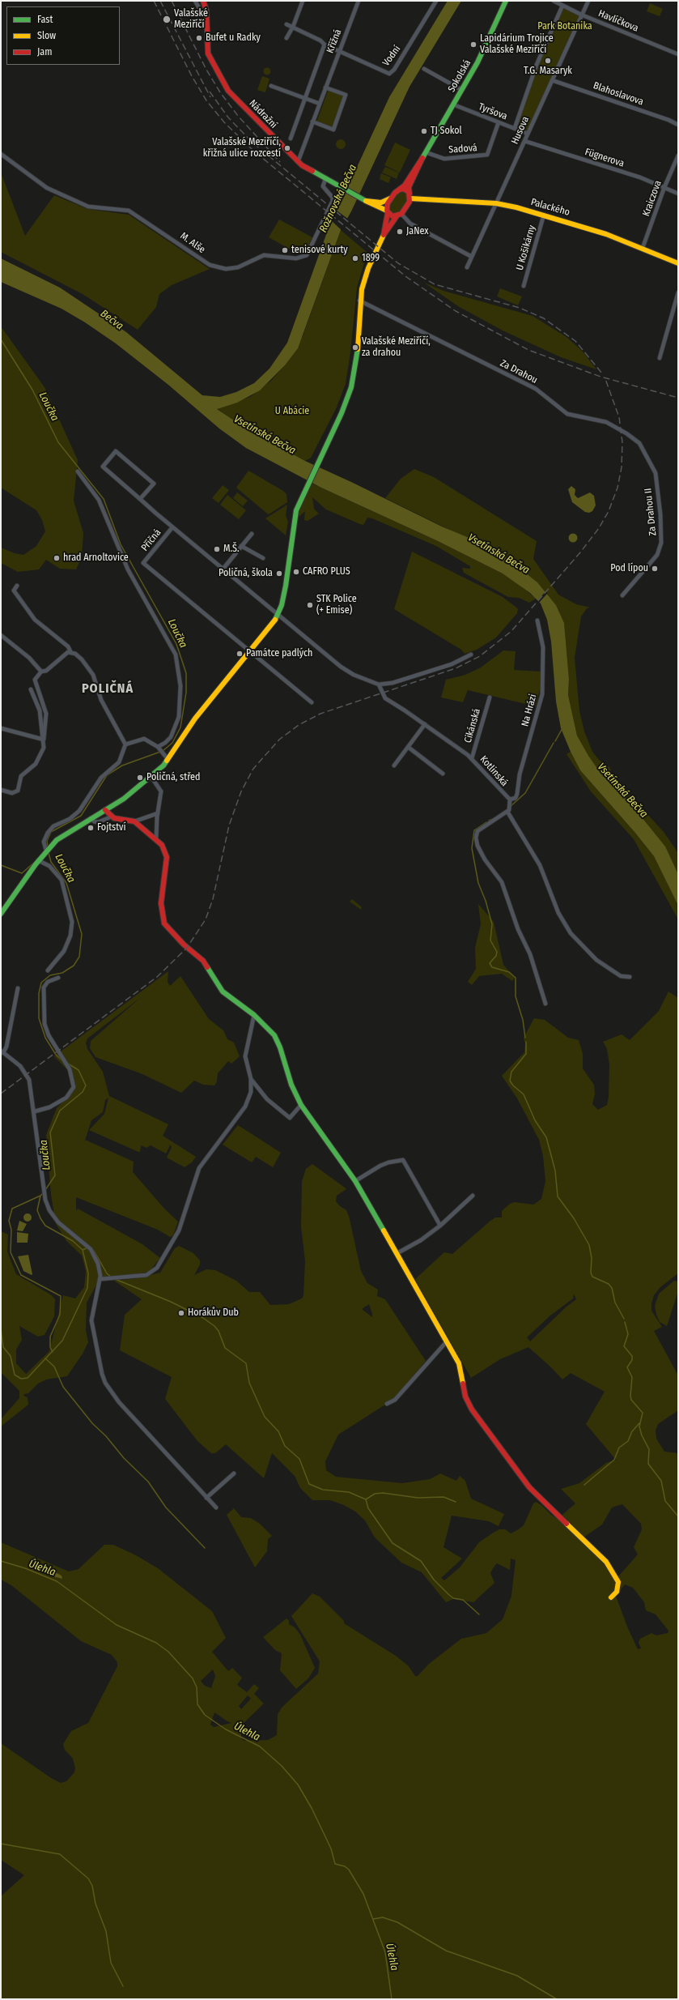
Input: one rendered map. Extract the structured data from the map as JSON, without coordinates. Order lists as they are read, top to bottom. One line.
{"streets":{"street":["Havlíčkova","Křižná","Vodní","Sokolská","Blahoslavova","Tyršova","Nádražní","Husova","Sadová","Fügnerova","Kraiczova","Palackého","M. Alše","U Košikárny","Za Drahou","Za Drahou II","Příčná","Na Hrázi","Cikánská","Kotlinská"]},"crossings":[["Havlíčkova","Husova"],["Křižná","Vodní"],["Křižná","Nádražní"],["Sokolská","Tyršova"],["Sokolská","Nádražní"],["Sokolská","Sadová"],["Sokolská","Palackého"],["Sokolská","Za Drahou"],["Blahoslavova","Husova"],["Tyršova","Husova"],["Tyršova","Sadová"],["Nádražní","Palackého"],["Nádražní","M. Alše"],["Husova","Fügnerova"],["Husova","Palackého"],["Fügnerova","Kraiczova"],["Kraiczova","Palackého"],["Palackého","U Košikárny"],["Za Drahou","Za Drahou II"],["Na Hrázi","Kotlinská"],["Cikánská","Kotlinská"]],"districts":["POLIČNÁ"],"water":["Rožnovská Bečva","Bečva","Loučka","Vsetínská Bečva","Úlehla"],"parks":["Park Botanika","U Abácie"],"places":["Valašské Meziříčí","Bufet u Radky","Lapidárium Trojice Valašské Meziříčí","T.G. Masaryk","TJ Sokol","Valašské Meziříčí, křižná ulice rozcestí","JaNex","tenisové kurty","1899","Valašské Meziříčí, za drahou","M.Š.","hrad Arnoltovice","Pod lípou","CAFRO PLUS","Poličná, škola","STK Police (+ Emise)","Památce padlých","Poličná, střed","Fojtství","Horákův Dub"],"legend":["Fast","Slow","Jam"]}
